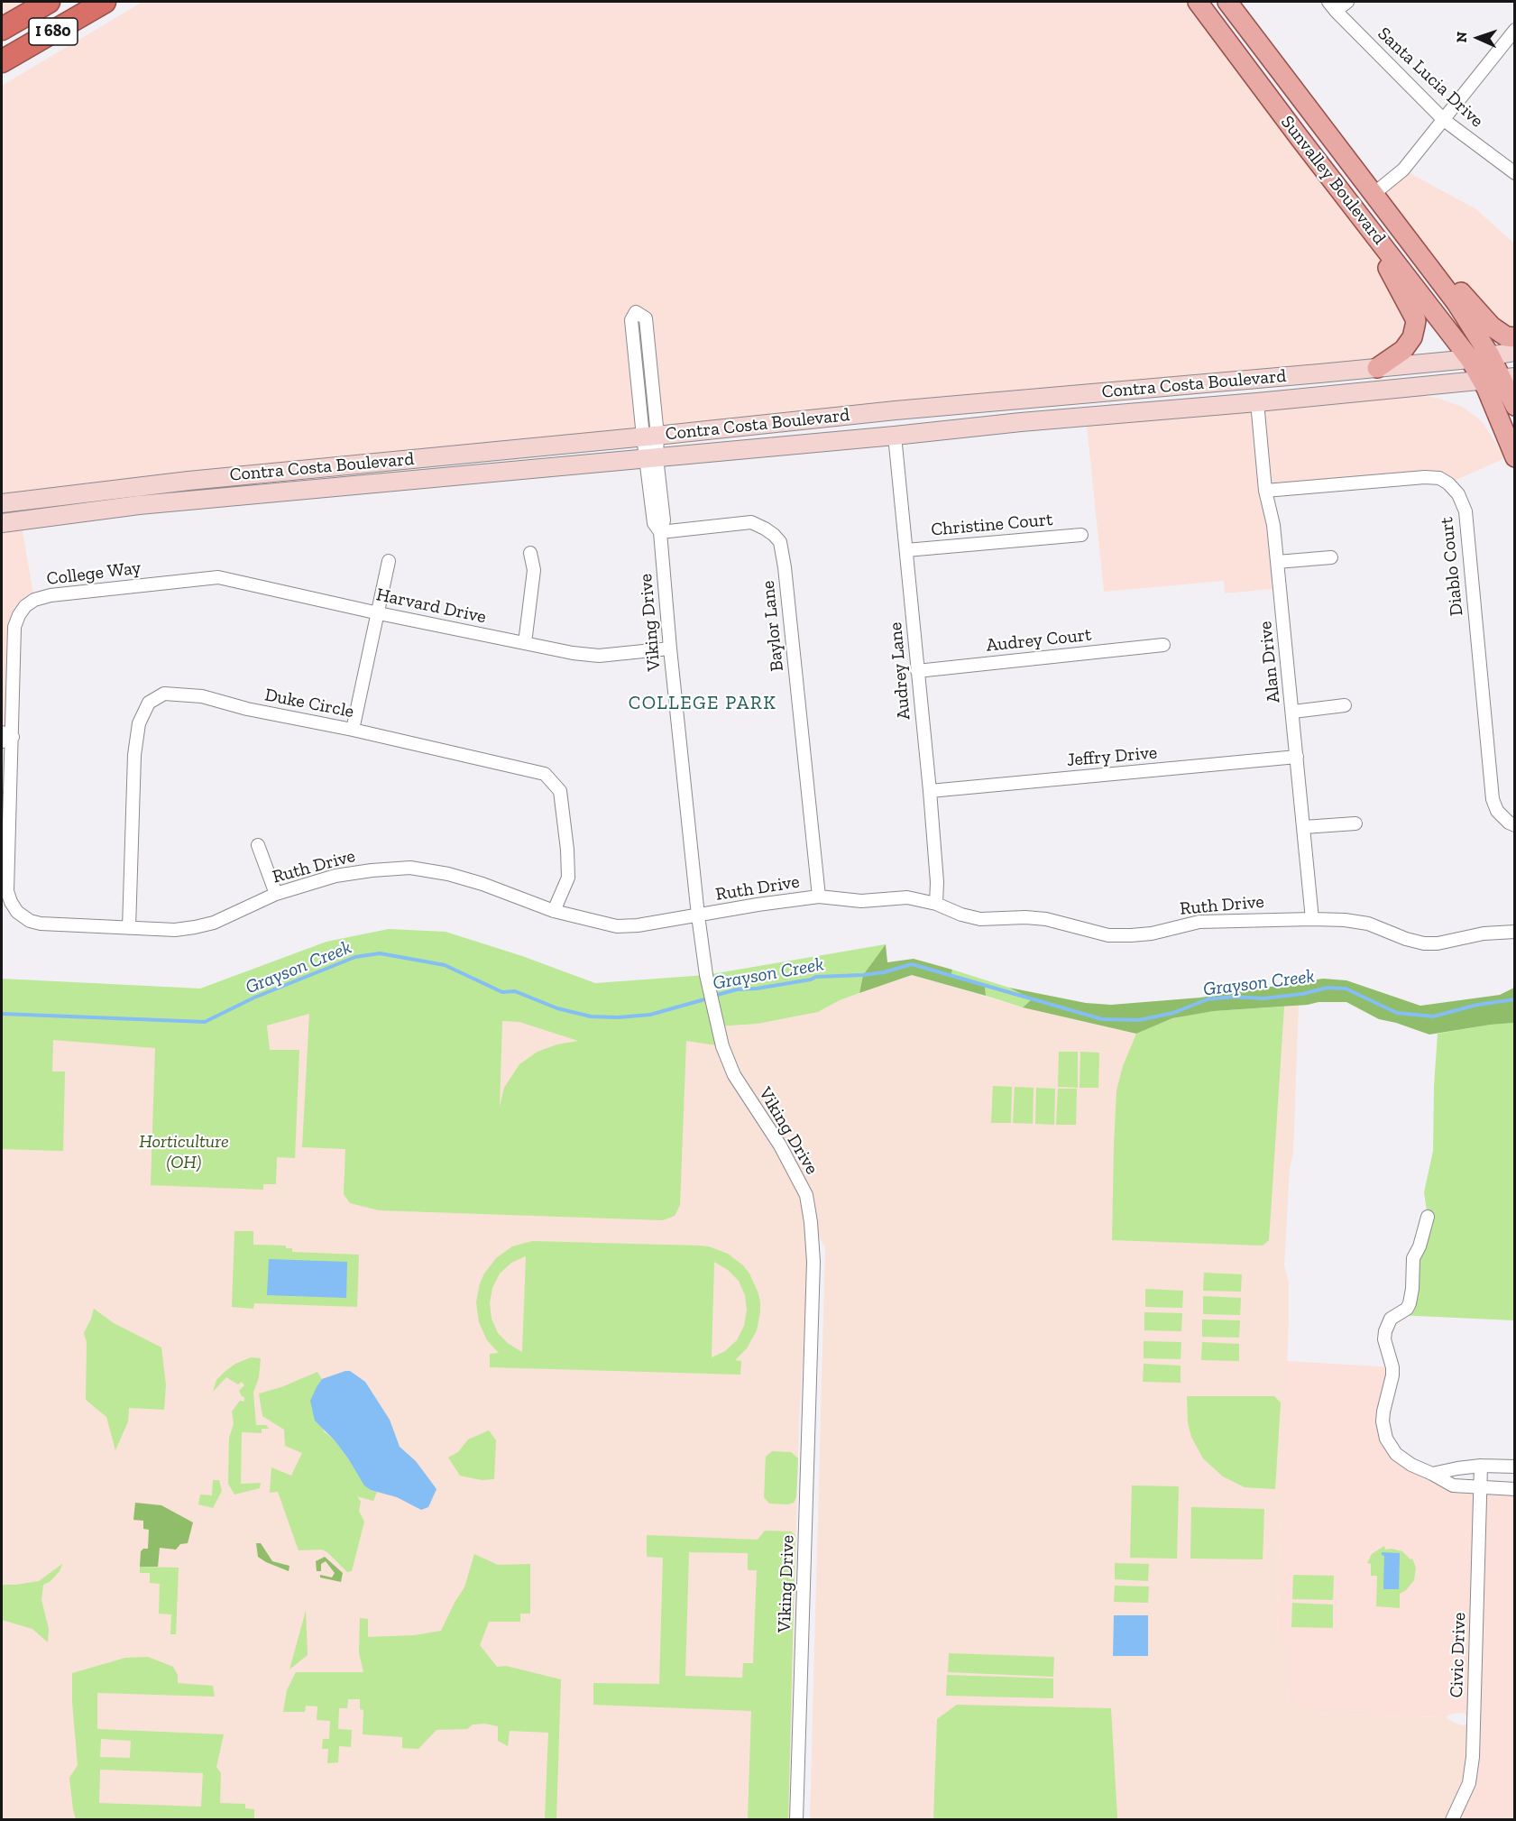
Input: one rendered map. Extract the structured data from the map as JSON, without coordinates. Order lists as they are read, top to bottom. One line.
{"streets":{"highway":["I 680"],"main road":["Sunvalley Boulevard","Contra Costa Boulevard"],"street":["Santa Lucia Drive","Christine Court","Diablo Court","College Way","Harvard Drive","Viking Drive","Baylor Lane","Audrey Court","Alan Drive","Audrey Lane","Duke Circle","Jeffry Drive","Ruth Drive","Civic Drive"]},"crossings":[["Sunvalley Boulevard","Contra Costa Boulevard"],["Contra Costa Boulevard","Viking Drive"],["Contra Costa Boulevard","Alan Drive"],["Contra Costa Boulevard","Audrey Lane"],["Christine Court","Audrey Lane"],["Diablo Court","Alan Drive"],["College Way","Harvard Drive"],["College Way","Ruth Drive"],["Harvard Drive","Viking Drive"],["Viking Drive","Baylor Lane"],["Viking Drive","Ruth Drive"],["Baylor Lane","Ruth Drive"],["Audrey Court","Audrey Lane"],["Alan Drive","Jeffry Drive"],["Alan Drive","Ruth Drive"],["Audrey Lane","Jeffry Drive"],["Audrey Lane","Ruth Drive"],["Duke Circle","Ruth Drive"]],"districts":["COLLEGE PARK"],"water":["Grayson Creek"],"parks":["Horticulture (OH)"],"north":"left"}
